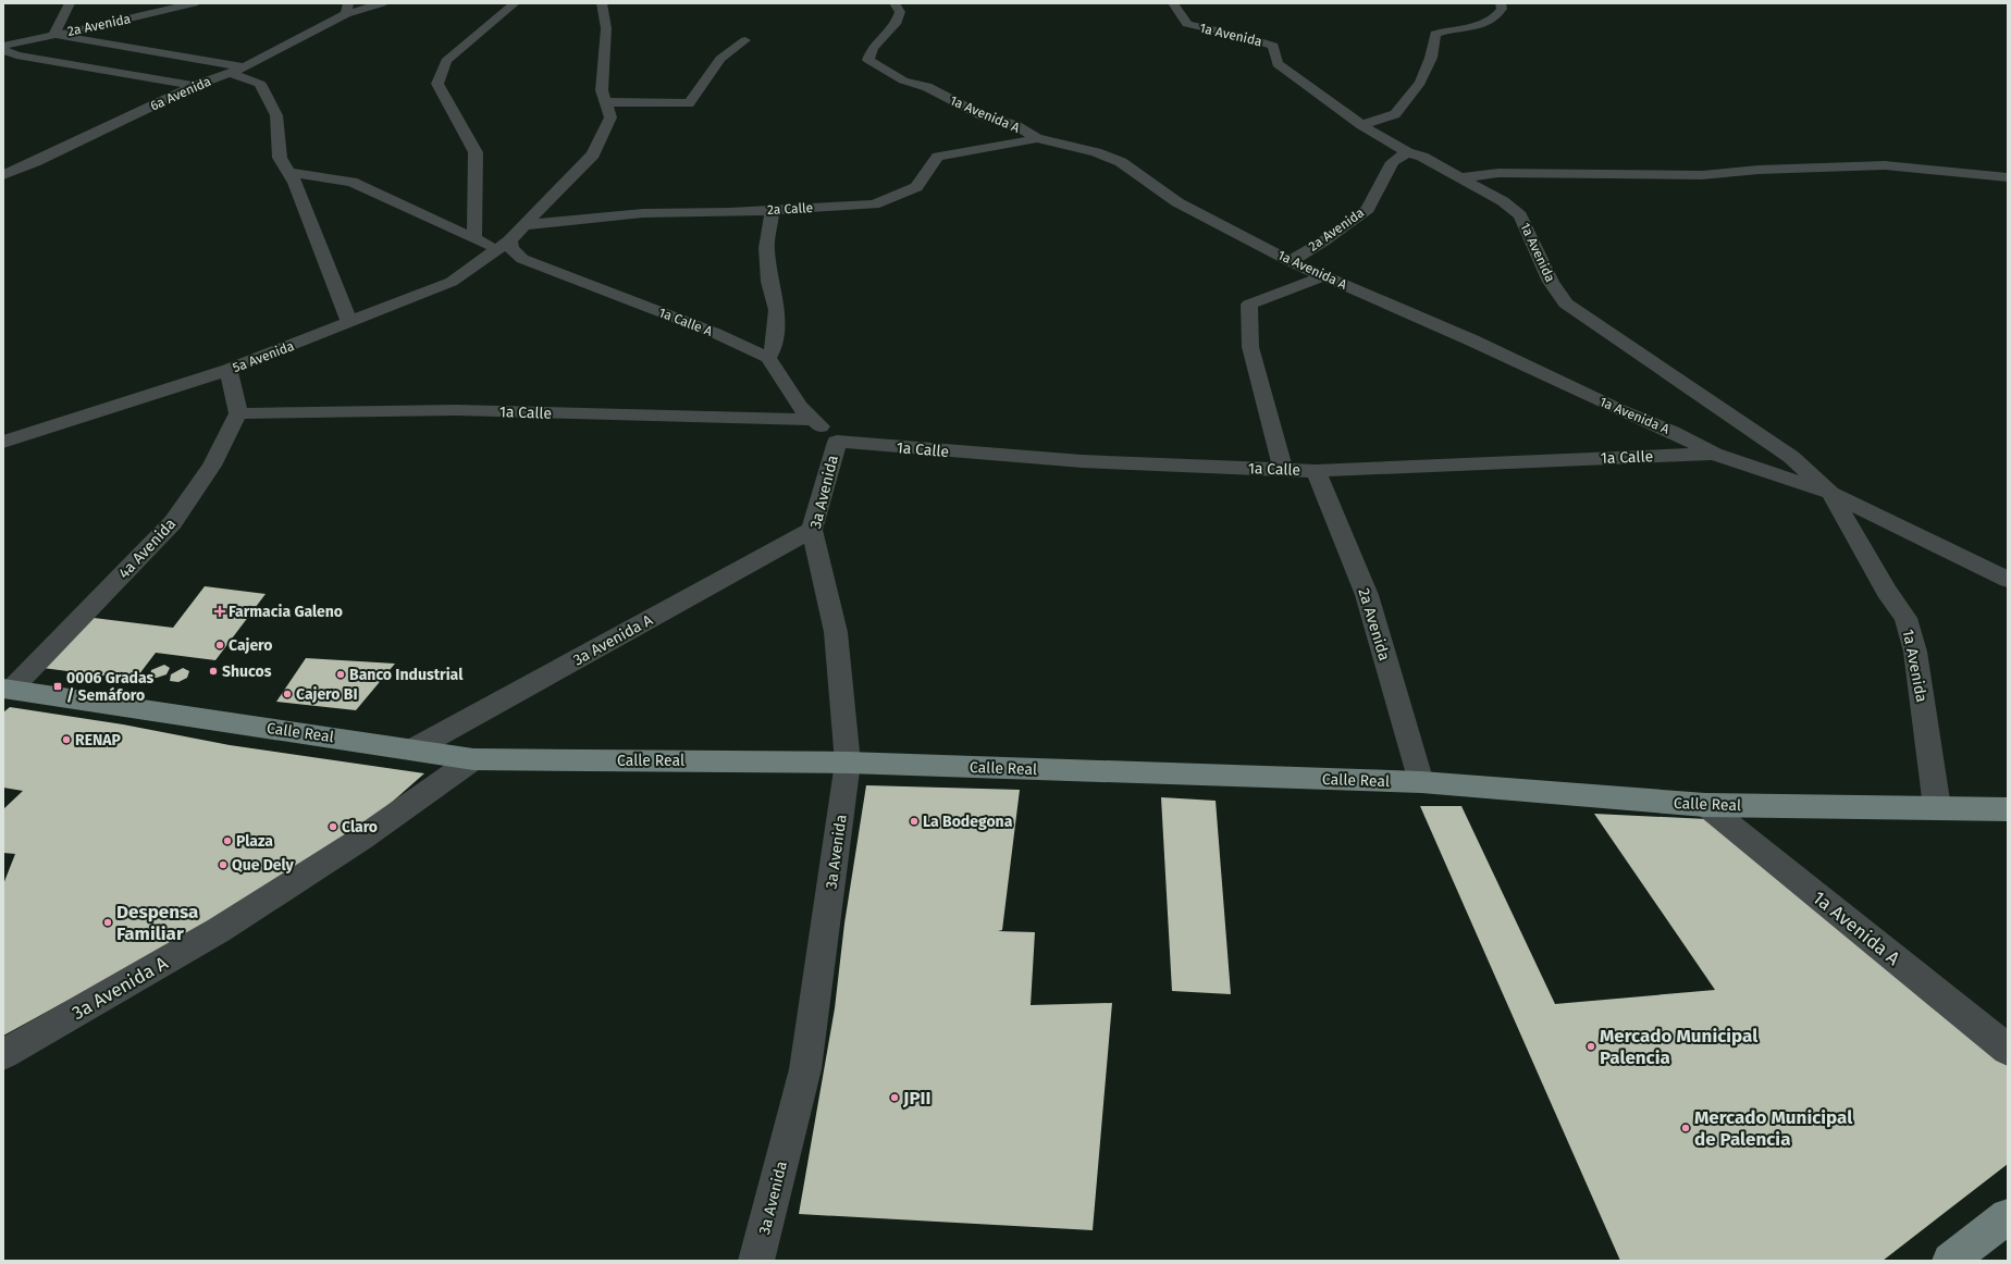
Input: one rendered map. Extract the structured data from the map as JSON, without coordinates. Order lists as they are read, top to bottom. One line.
{"streets":{"main road":["Calle Real"],"street":["2a Avenida","1a Avenida","6a Avenida","1a Avenida A","2a Calle","1a Calle A","5a Avenida","1a Calle","3a Avenida","4a Avenida","3a Avenida A"]},"crossings":[["2a Avenida","1a Avenida"],["2a Avenida","1a Avenida A"],["2a Avenida","1a Calle"],["2a Avenida","Calle Real"],["1a Avenida","1a Avenida A"],["1a Avenida","Calle Real"],["1a Avenida A","2a Calle"],["1a Avenida A","1a Calle"],["1a Avenida A","Calle Real"],["2a Calle","5a Avenida"],["1a Calle A","5a Avenida"],["1a Calle","3a Avenida"],["1a Calle","4a Avenida"],["3a Avenida","3a Avenida A"],["3a Avenida","Calle Real"],["4a Avenida","Calle Real"],["3a Avenida A","Calle Real"]],"places":{"health":["Farmacia Galeno"],"other":["Cajero","Shucos","Banco Industrial","Cajero BI","RENAP","La Bodegona","Claro","Plaza","Que Dely","Despensa Familiar","Mercado Municipal Palencia","JPII","Mercado Municipal de Palencia"],"transit":["0006 Gradas / Semáforo"]}}
